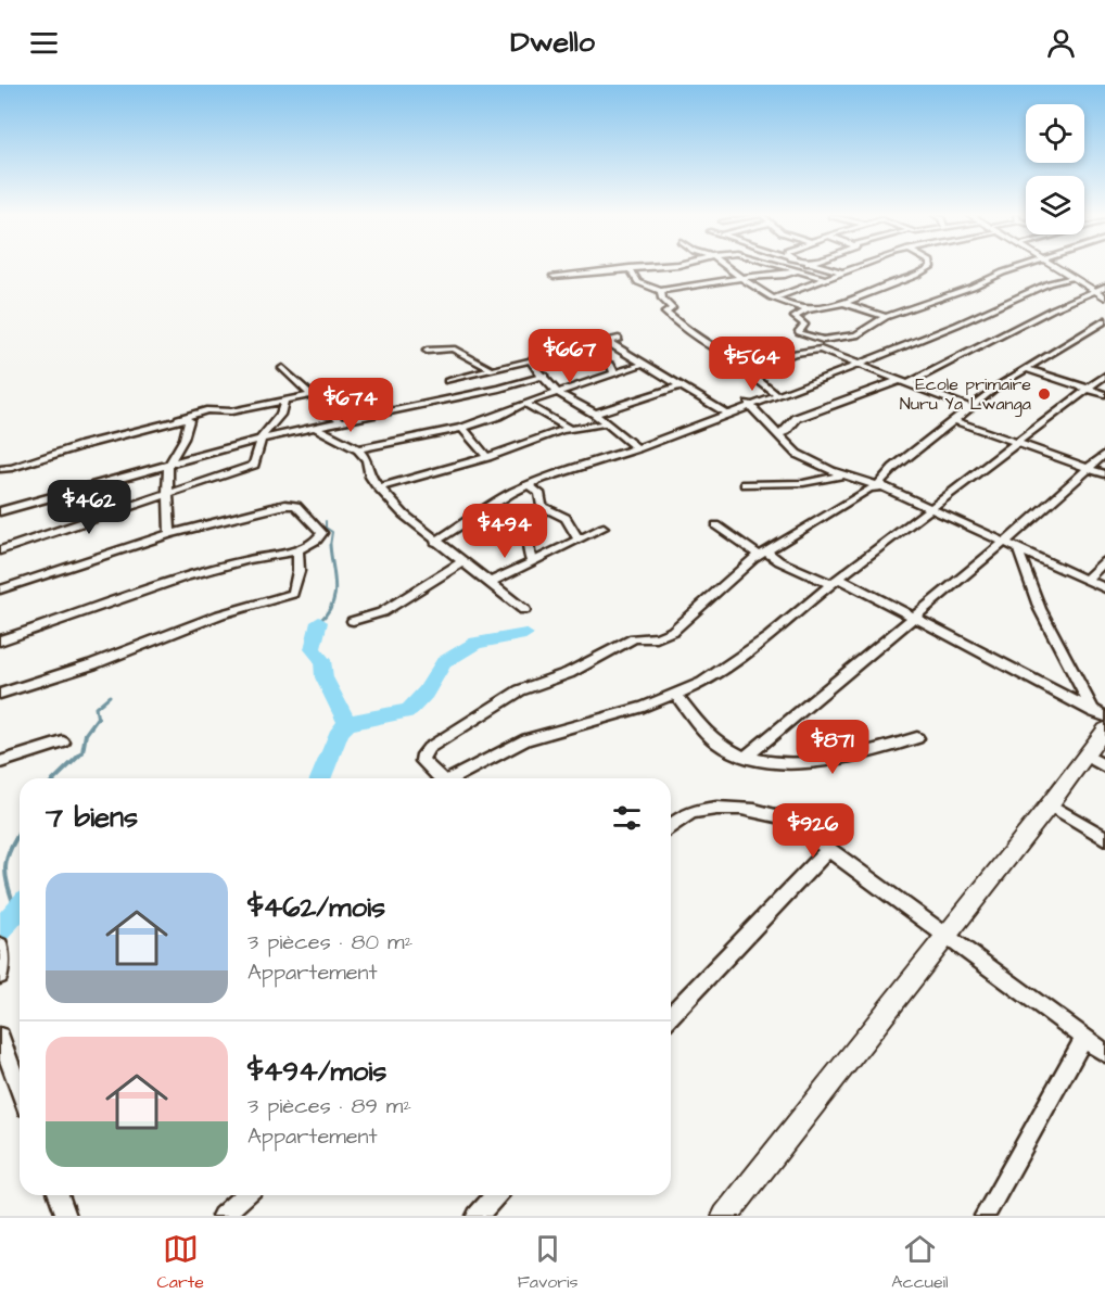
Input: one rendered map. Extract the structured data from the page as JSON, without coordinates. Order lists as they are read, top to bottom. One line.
{"places":["Ecole primaire Nuru Ya Lwanga"],"page":{"header":"Dwello","price":["$667","$564","$674","$462","$494","$871","$926"],"heading":"7 biens","list":[{"name":"$462/mois","note":"3 pièces · 80 m² · Appartement"},{"name":"$494/mois","note":"3 pièces · 89 m² · Appartement"}],"tabs":["Carte","Favoris","Accueil"]}}
